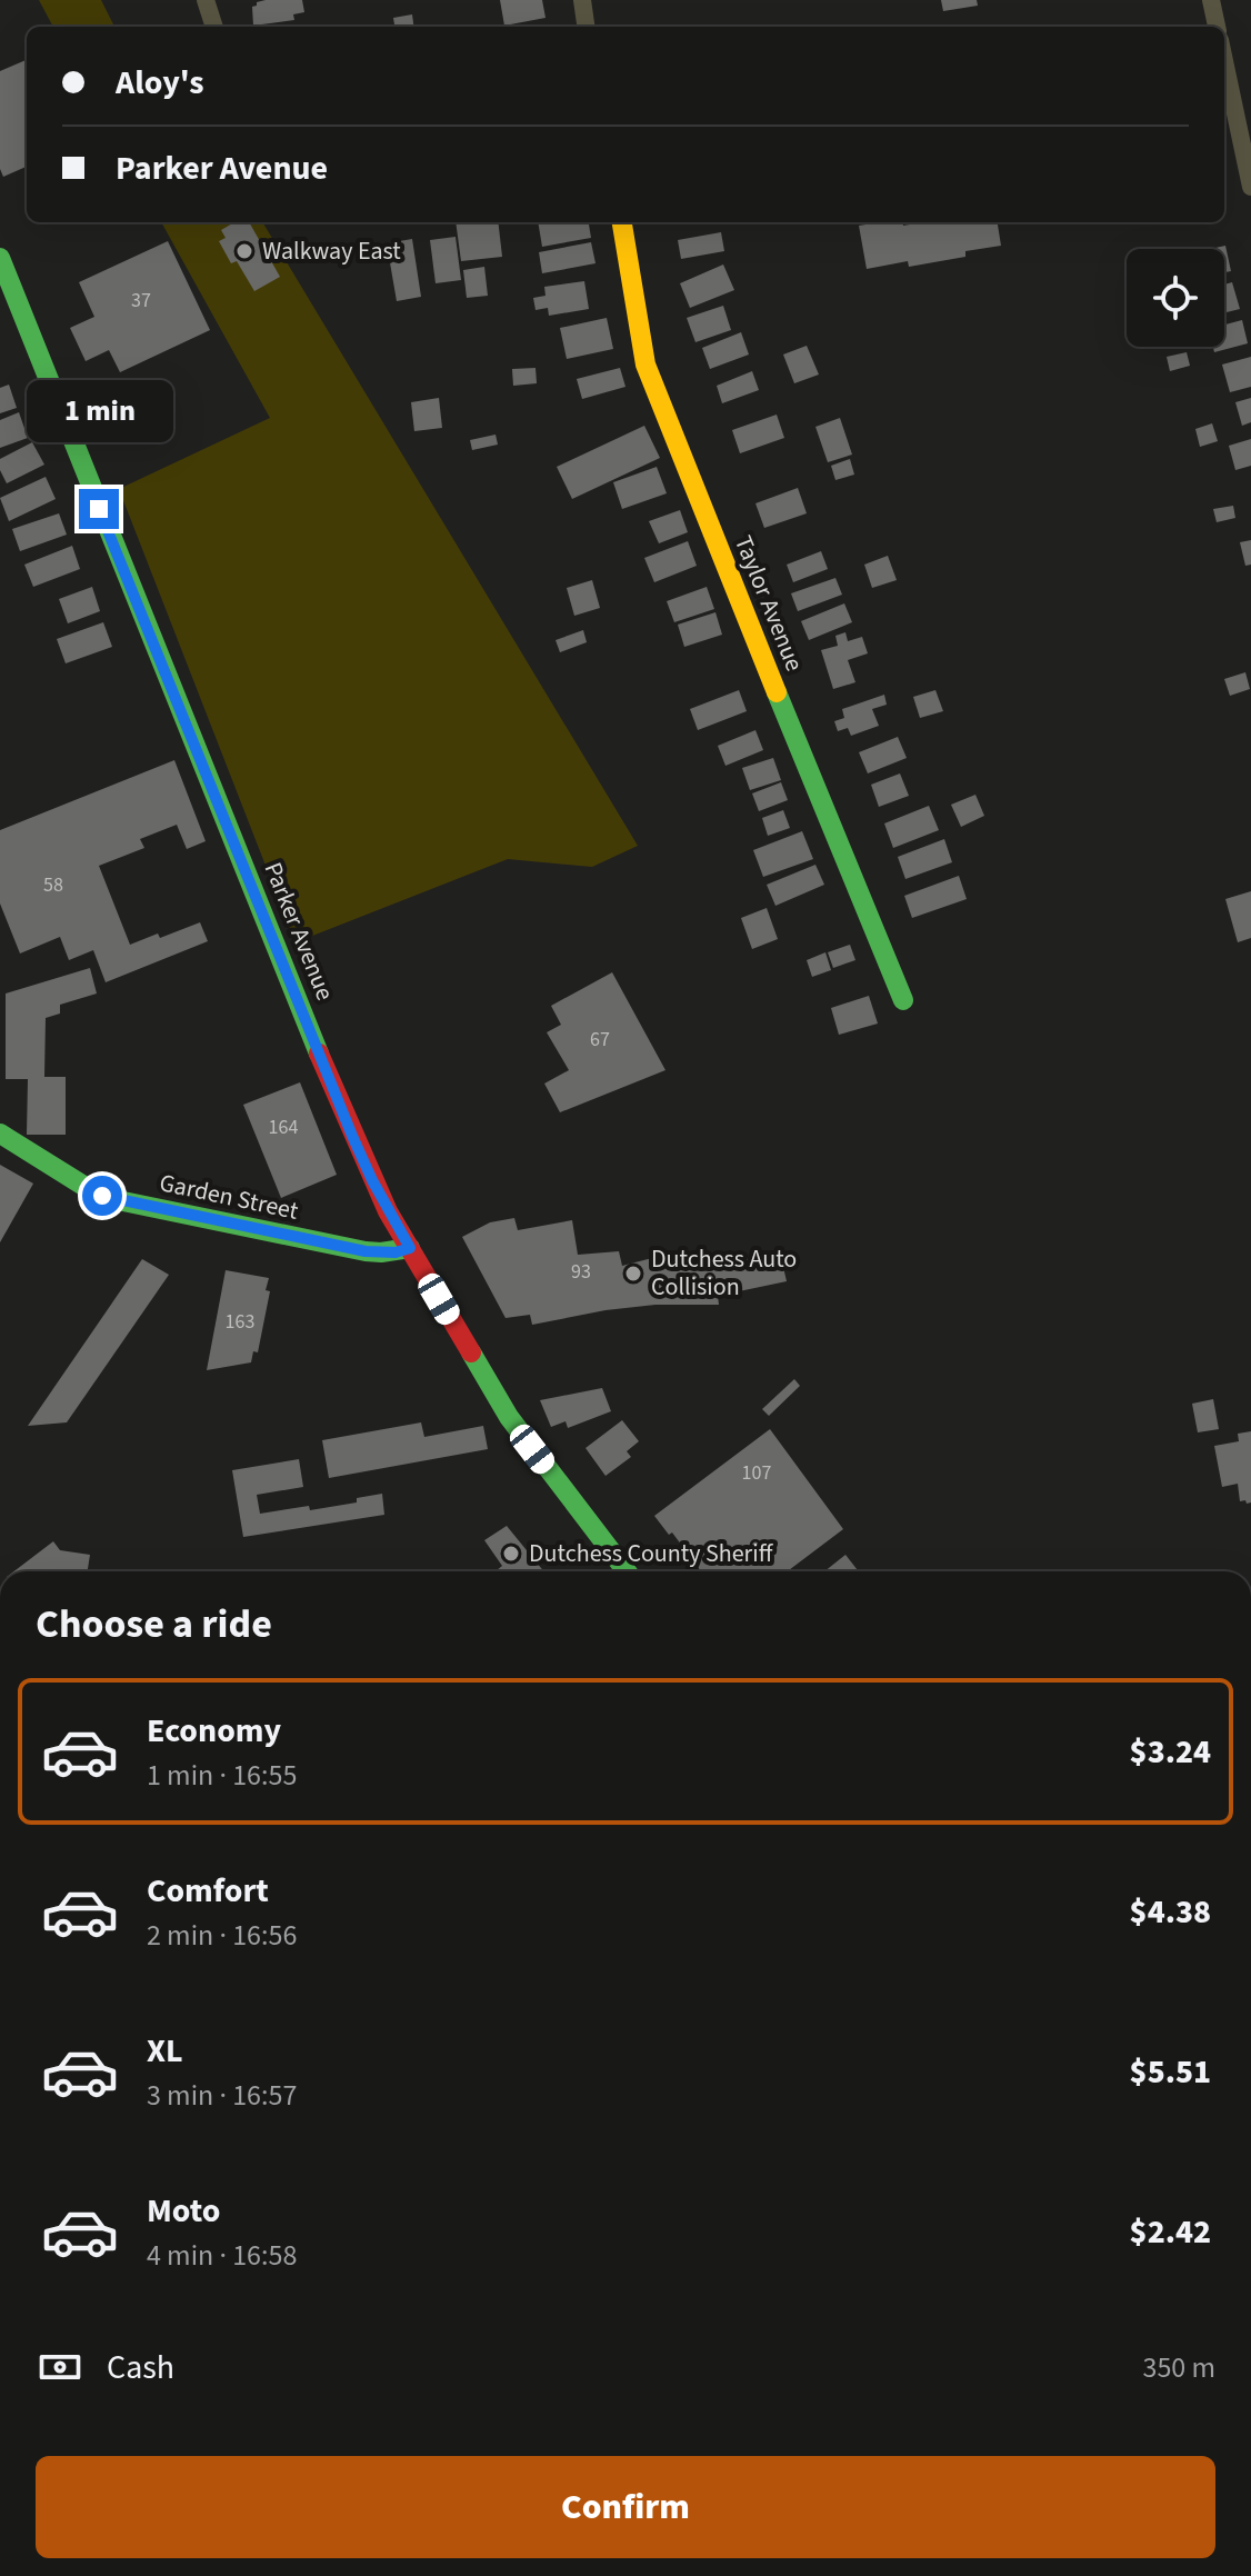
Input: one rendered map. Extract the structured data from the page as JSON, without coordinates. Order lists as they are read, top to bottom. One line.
{"streets":{"main road":["Taylor Avenue","Parker Avenue","Garden Street"]},"crossings":[["Parker Avenue","Garden Street"]],"places":["Walkway East","Dutchess Auto Collision","Dutchess County Sheriff"],"house_numbers":["37","58","67","164","93","163","107"],"page":{"banner":["Aloy's","Parker Avenue"],"bubble":"1 min","heading":"Choose a ride","list":[{"name":"Economy","note":"1 min · 16:55","value":"$3.24"},{"name":"Comfort","note":"2 min · 16:56","value":"$4.38"},{"name":"XL","note":"3 min · 16:57","value":"$5.51"},{"name":"Moto","note":"4 min · 16:58","value":"$2.42"}],"pay":["Cash","350 m"],"buttons":"Confirm"}}
